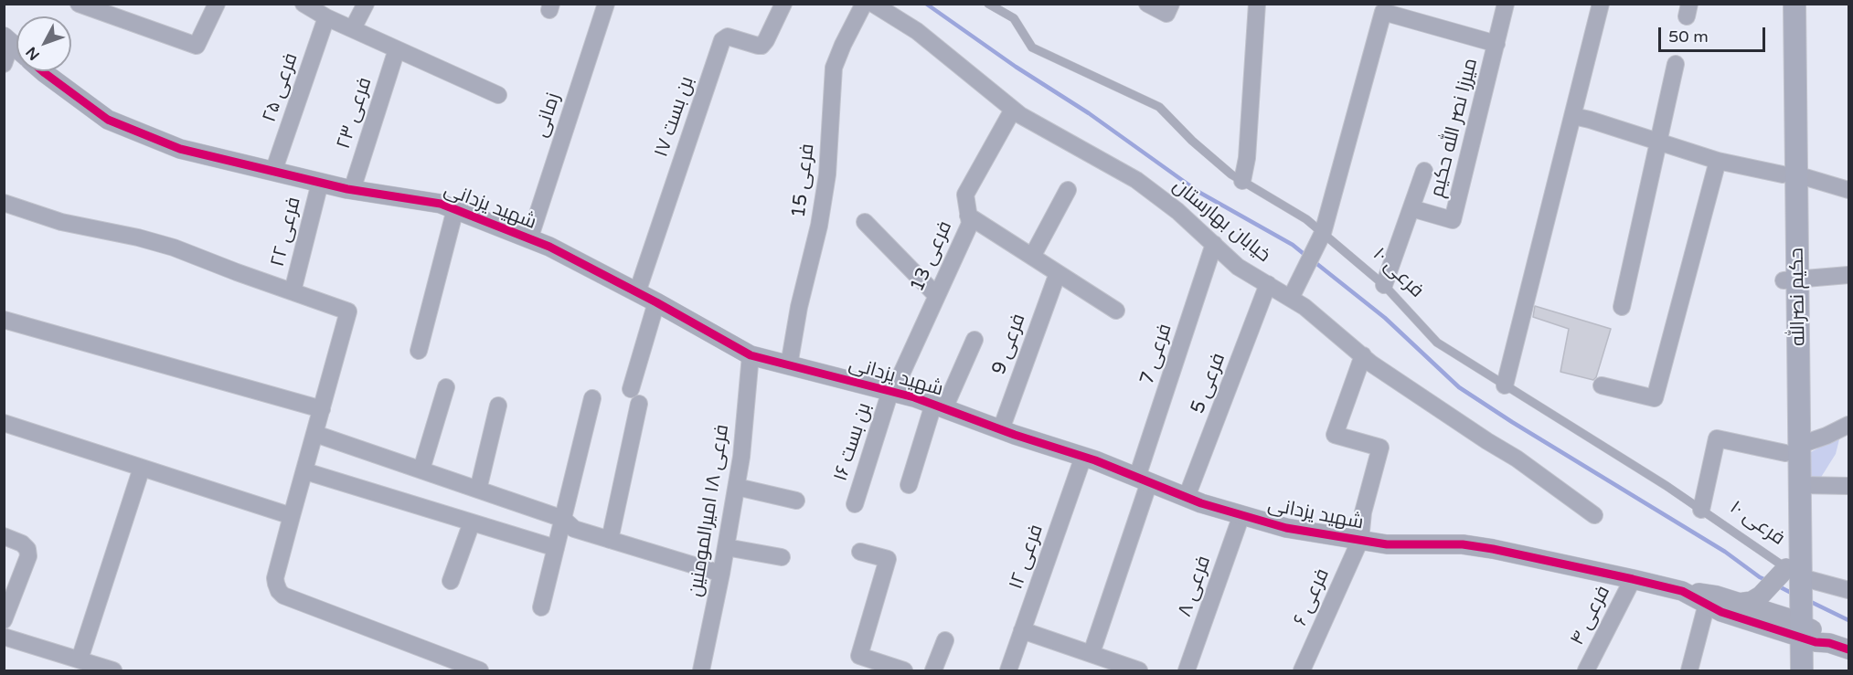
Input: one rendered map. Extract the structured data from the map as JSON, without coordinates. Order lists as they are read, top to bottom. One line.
{"streets":{"main road":["حکیم نصرالله"],"street":["فرعی ۲۵","فرعی ۲۳","زمانی","بن بست ۱۷","میرزا نصر الله حکیم","فرعی 15","شهید یزدانی","خیابان بهارستان","فرعی ۲۲","فرعی 13","فرعی 9","فرعی 7","فرعی 5","بن بست ۱۶","فرعی ۱۸ امیرالمومنین","فرعی ۱۲","فرعی ۸","فرعی ۶","فرعی ۴"],"lane":["فرعی ۱۰"]},"crossings":[["فرعی ۲۵","شهید یزدانی"],["فرعی ۲۳","شهید یزدانی"],["زمانی","شهید یزدانی"],["بن بست ۱۷","شهید یزدانی"],["فرعی 15","شهید یزدانی"],["شهید یزدانی","فرعی ۲۲"],["شهید یزدانی","فرعی 13"],["شهید یزدانی","فرعی ۱۰"],["شهید یزدانی","حکیم نصرالله"],["شهید یزدانی","فرعی 9"],["شهید یزدانی","فرعی 7"],["شهید یزدانی","فرعی 5"],["شهید یزدانی","بن بست ۱۶"],["شهید یزدانی","فرعی ۱۸ امیرالمومنین"],["شهید یزدانی","فرعی ۱۲"],["شهید یزدانی","فرعی ۸"],["شهید یزدانی","فرعی ۶"],["شهید یزدانی","فرعی ۴"],["خیابان بهارستان","فرعی 13"],["خیابان بهارستان","فرعی 7"],["خیابان بهارستان","فرعی 5"],["خیابان بهارستان","فرعی ۶"],["فرعی 13","بن بست ۱۶"],["فرعی ۱۰","حکیم نصرالله"]],"scale_bar":"50 m","north":"bottom left"}
